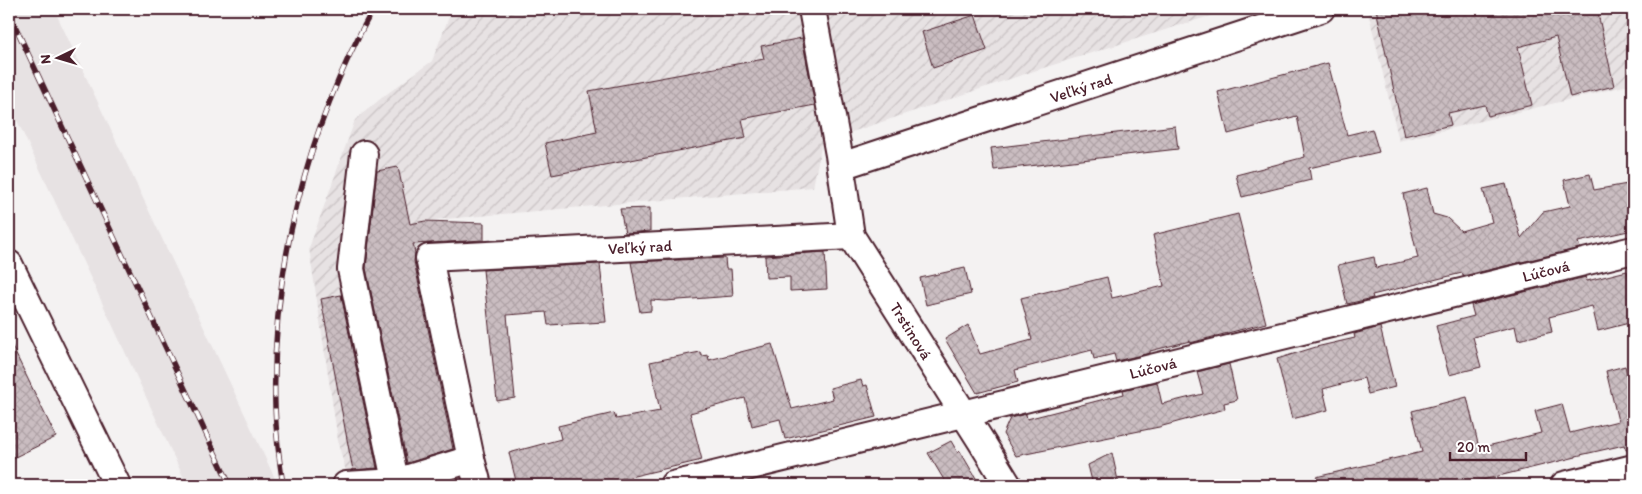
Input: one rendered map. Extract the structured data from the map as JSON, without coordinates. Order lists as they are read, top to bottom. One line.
{"streets":{"street":["Veľký rad","Lúčová","Trstinová"]},"crossings":[["Veľký rad","Trstinová"],["Lúčová","Trstinová"]],"scale_bar":"20 m","north":"left"}
